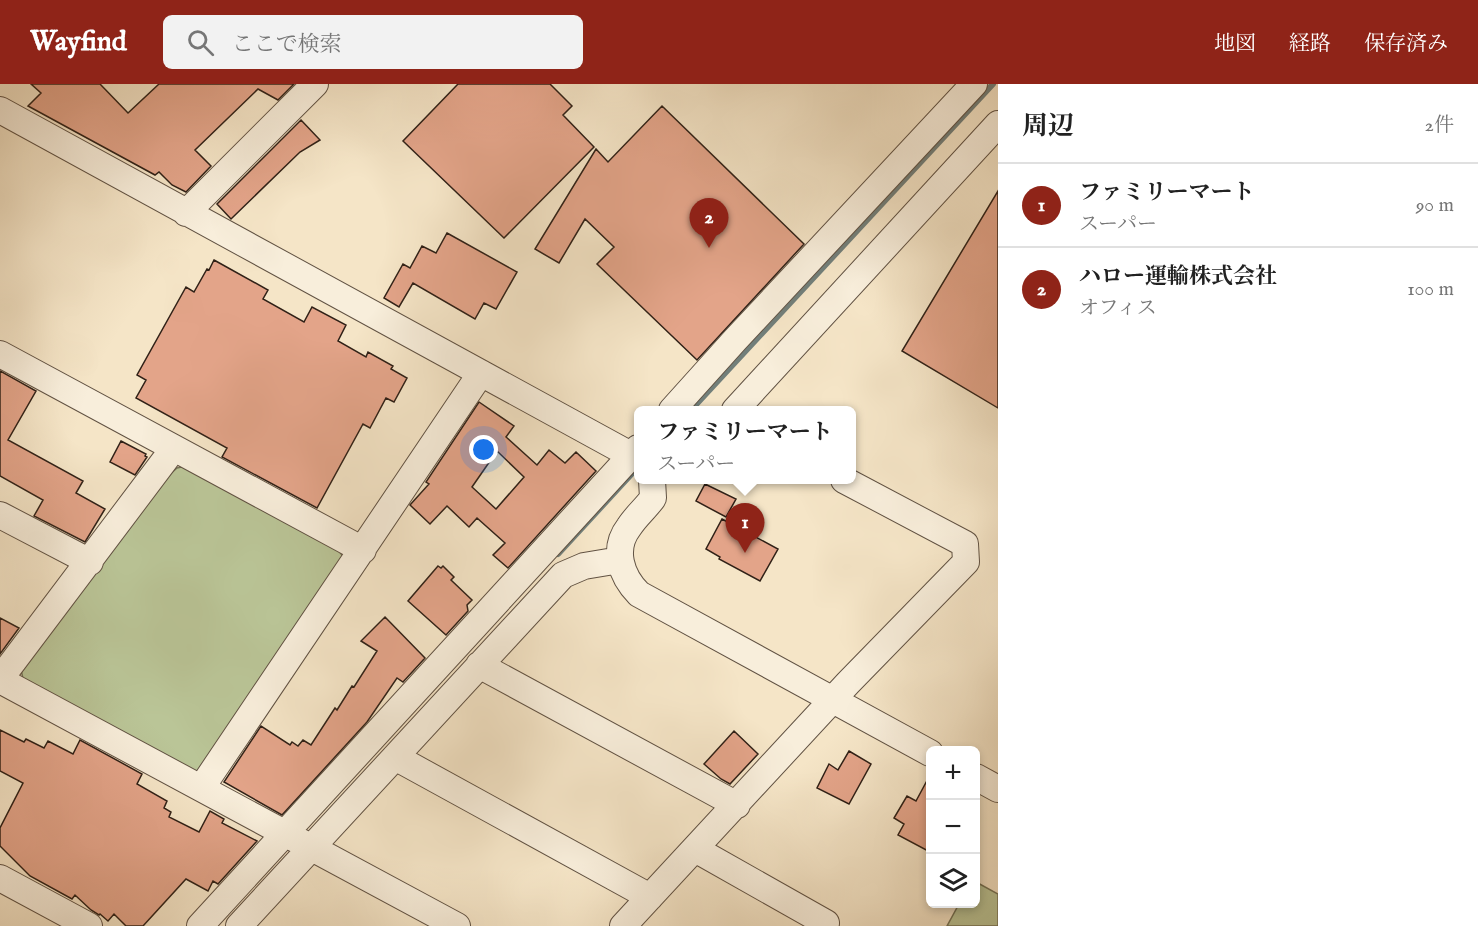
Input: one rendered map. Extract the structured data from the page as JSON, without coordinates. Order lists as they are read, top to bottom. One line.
{"page":{"header":"Wayfind","search":"ここで検索","nav":["地図","経路","保存済み"],"heading":["周辺","2件"],"list":[{"mark":"1","name":"ファミリーマート","note":"スーパー","value":"90 m"},{"mark":"2","name":"ハロー運輸株式会社","note":"オフィス","value":"100 m"}],"pins":["2","1"],"popup":["ファミリーマート","スーパー"],"map_buttons":["+","−"]}}
